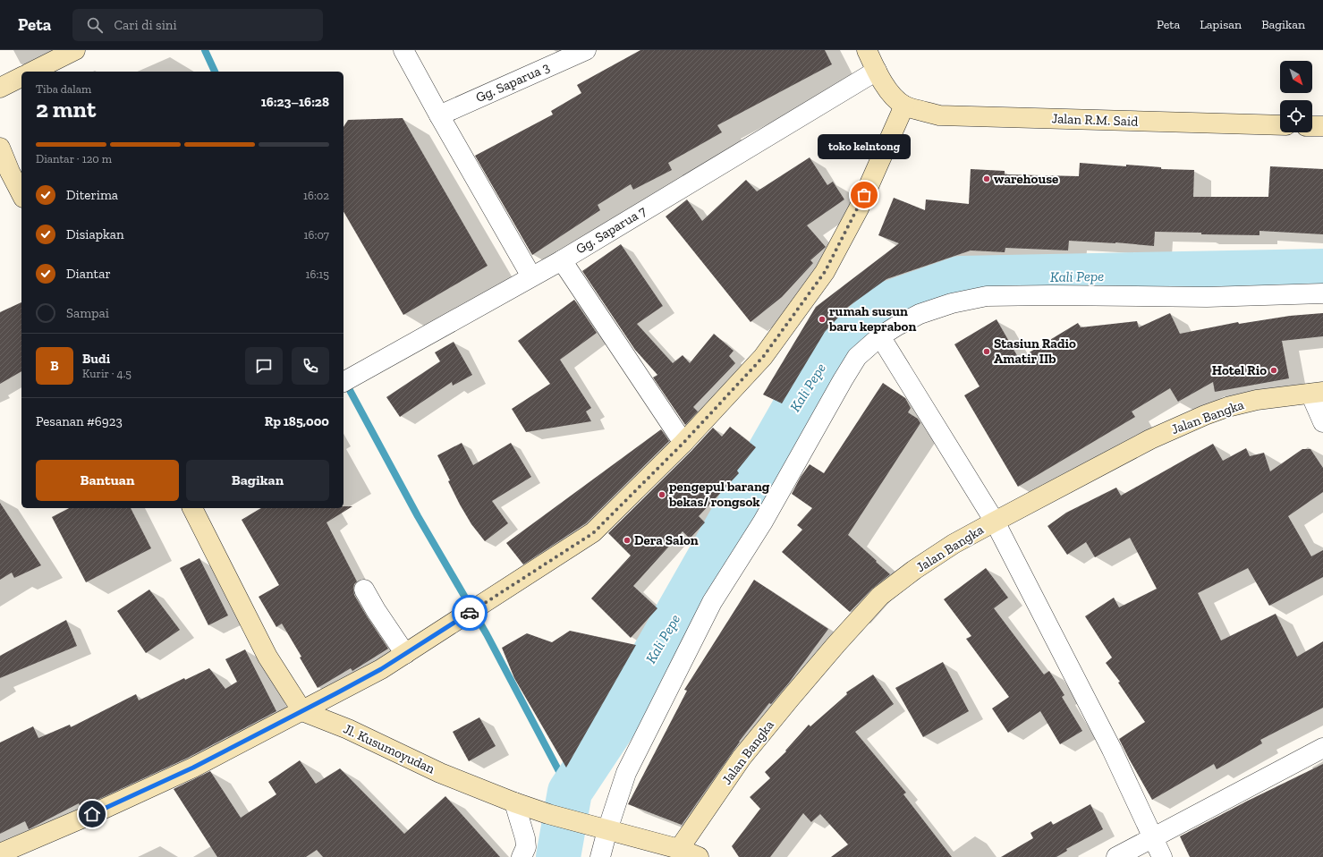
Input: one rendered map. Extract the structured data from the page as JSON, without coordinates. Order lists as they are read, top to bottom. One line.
{"streets":{"street":["Gg. Saparua 3","Jalan R.M. Said","Gg. Saparua 7","Jalan Bangka","Jl. Kusumoyudan"]},"crossings":[["Jalan Bangka","Jl. Kusumoyudan"]],"water":["Kali Pepe"],"places":["warehouse","toko kelntong","rumah susun baru keprabon","Stasiun Radio Amatir IIb","Hotel Rio","pengepul barang bekas/ rongsok","Dera Salon"],"north":"bottom right","page":{"header":"Peta","search":"Cari di sini","nav":["Peta","Lapisan","Bagikan"],"heading":["2 mnt","Tiba dalam","16:23–16:28"],"panel":["Budi","Kurir · 4.5","Pesanan #6923","Rp 185,000"],"bar":"Diantar · 120 m","bubble":"toko kelntong","list":[["Diterima","16:02"],["Disiapkan","16:07"],["Diantar","16:15"],"Sampai"],"round":"B","buttons":["Bantuan","Bagikan"]}}
